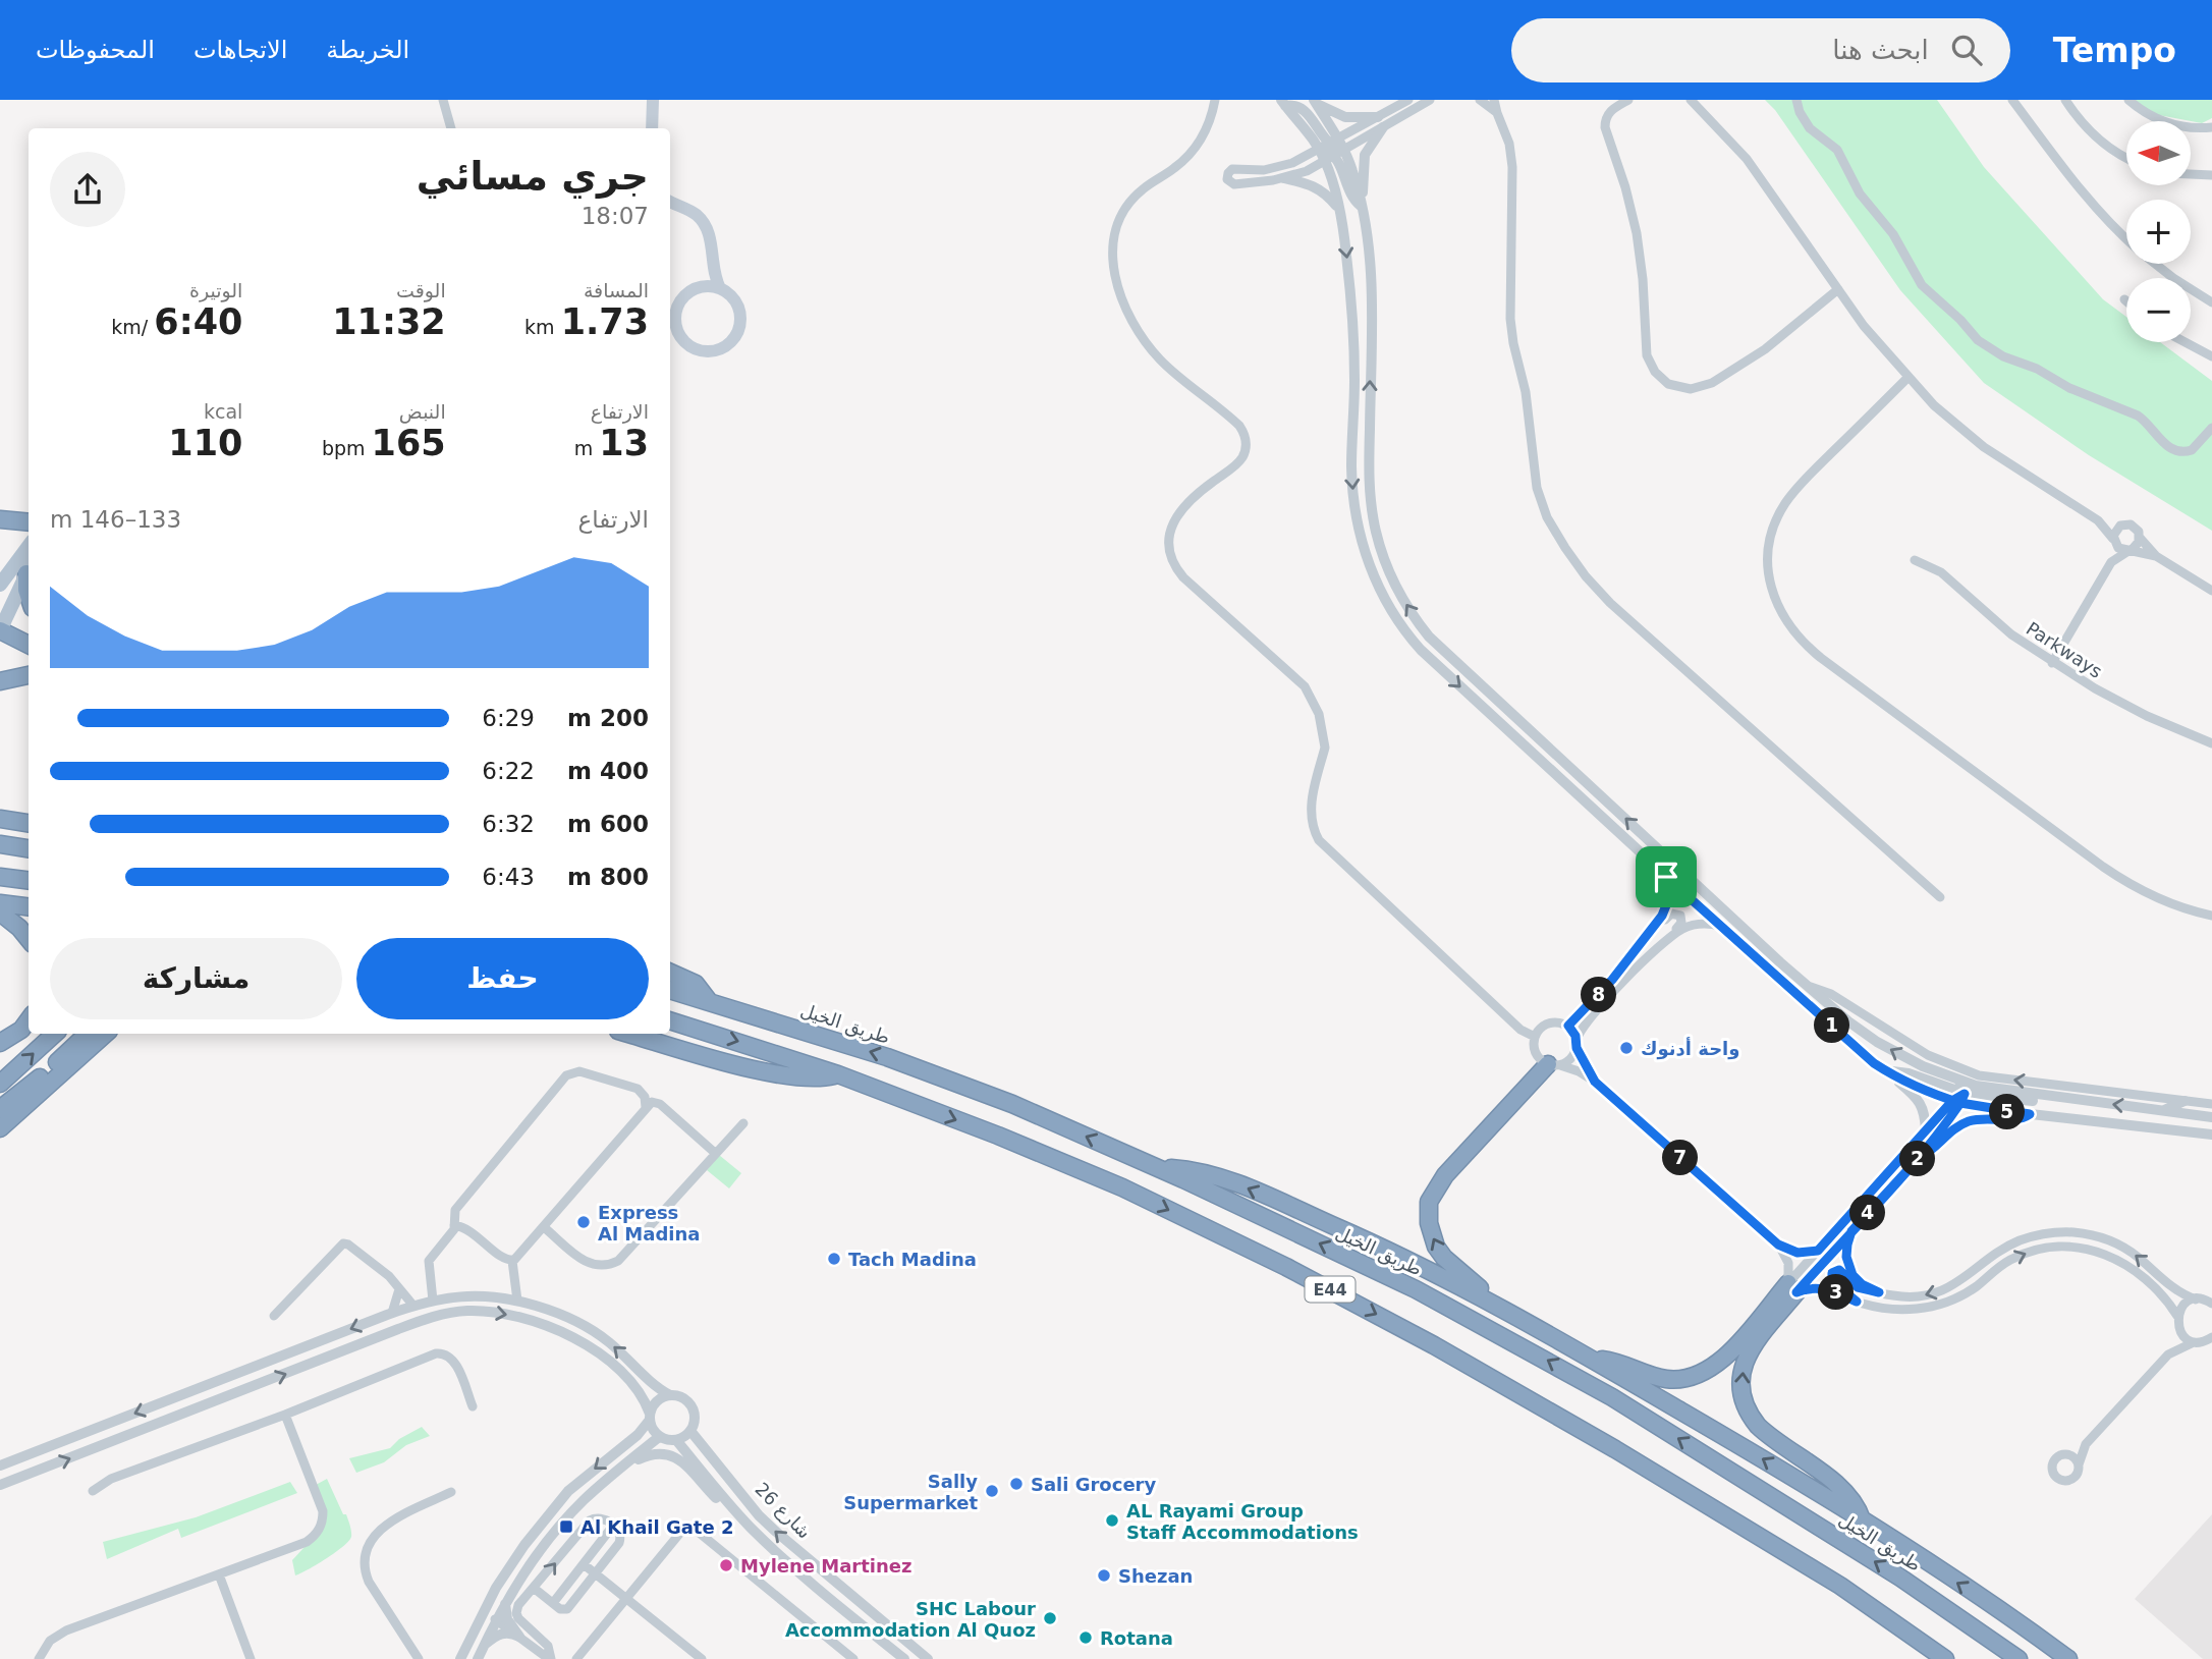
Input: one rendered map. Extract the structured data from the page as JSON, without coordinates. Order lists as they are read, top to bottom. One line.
{"streets":{"highway":["طريق الخيل","E44"],"street":["Parkways","شارع 26"]},"places":{"other":["واحة أدنوك","Express Al Madina","Tach Madina","Sali Grocery","Sally Supermarket","AL Rayami Group Staff Accommodations","Mylene Martinez","Shezan","SHC Labour Accommodation Al Quoz","Rotana"],"transit":["Al Khail Gate 2"]},"north":"left","page":{"header":"Tempo","search":"ابحث هنا","nav":["الخريطة","الاتجاهات","المحفوظات"],"map_buttons":["+","−"],"heading":["جري مسائي","18:07"],"stats":[["المسافة","1.73 km"],["الوقت","11:32"],["الوتيرة","6:40 /km"],["الارتفاع","13 m"],["النبض","165 bpm"],["kcal","110"]],"chart":["الارتفاع","133–146 m"],"list":[{"name":"200 m","note":"6:29"},{"name":"400 m","note":"6:22"},{"name":"600 m","note":"6:32"},{"name":"800 m","note":"6:43"}],"buttons":["حفظ","مشاركة"],"pins":["8","1","5","7","2","4","3"]}}
